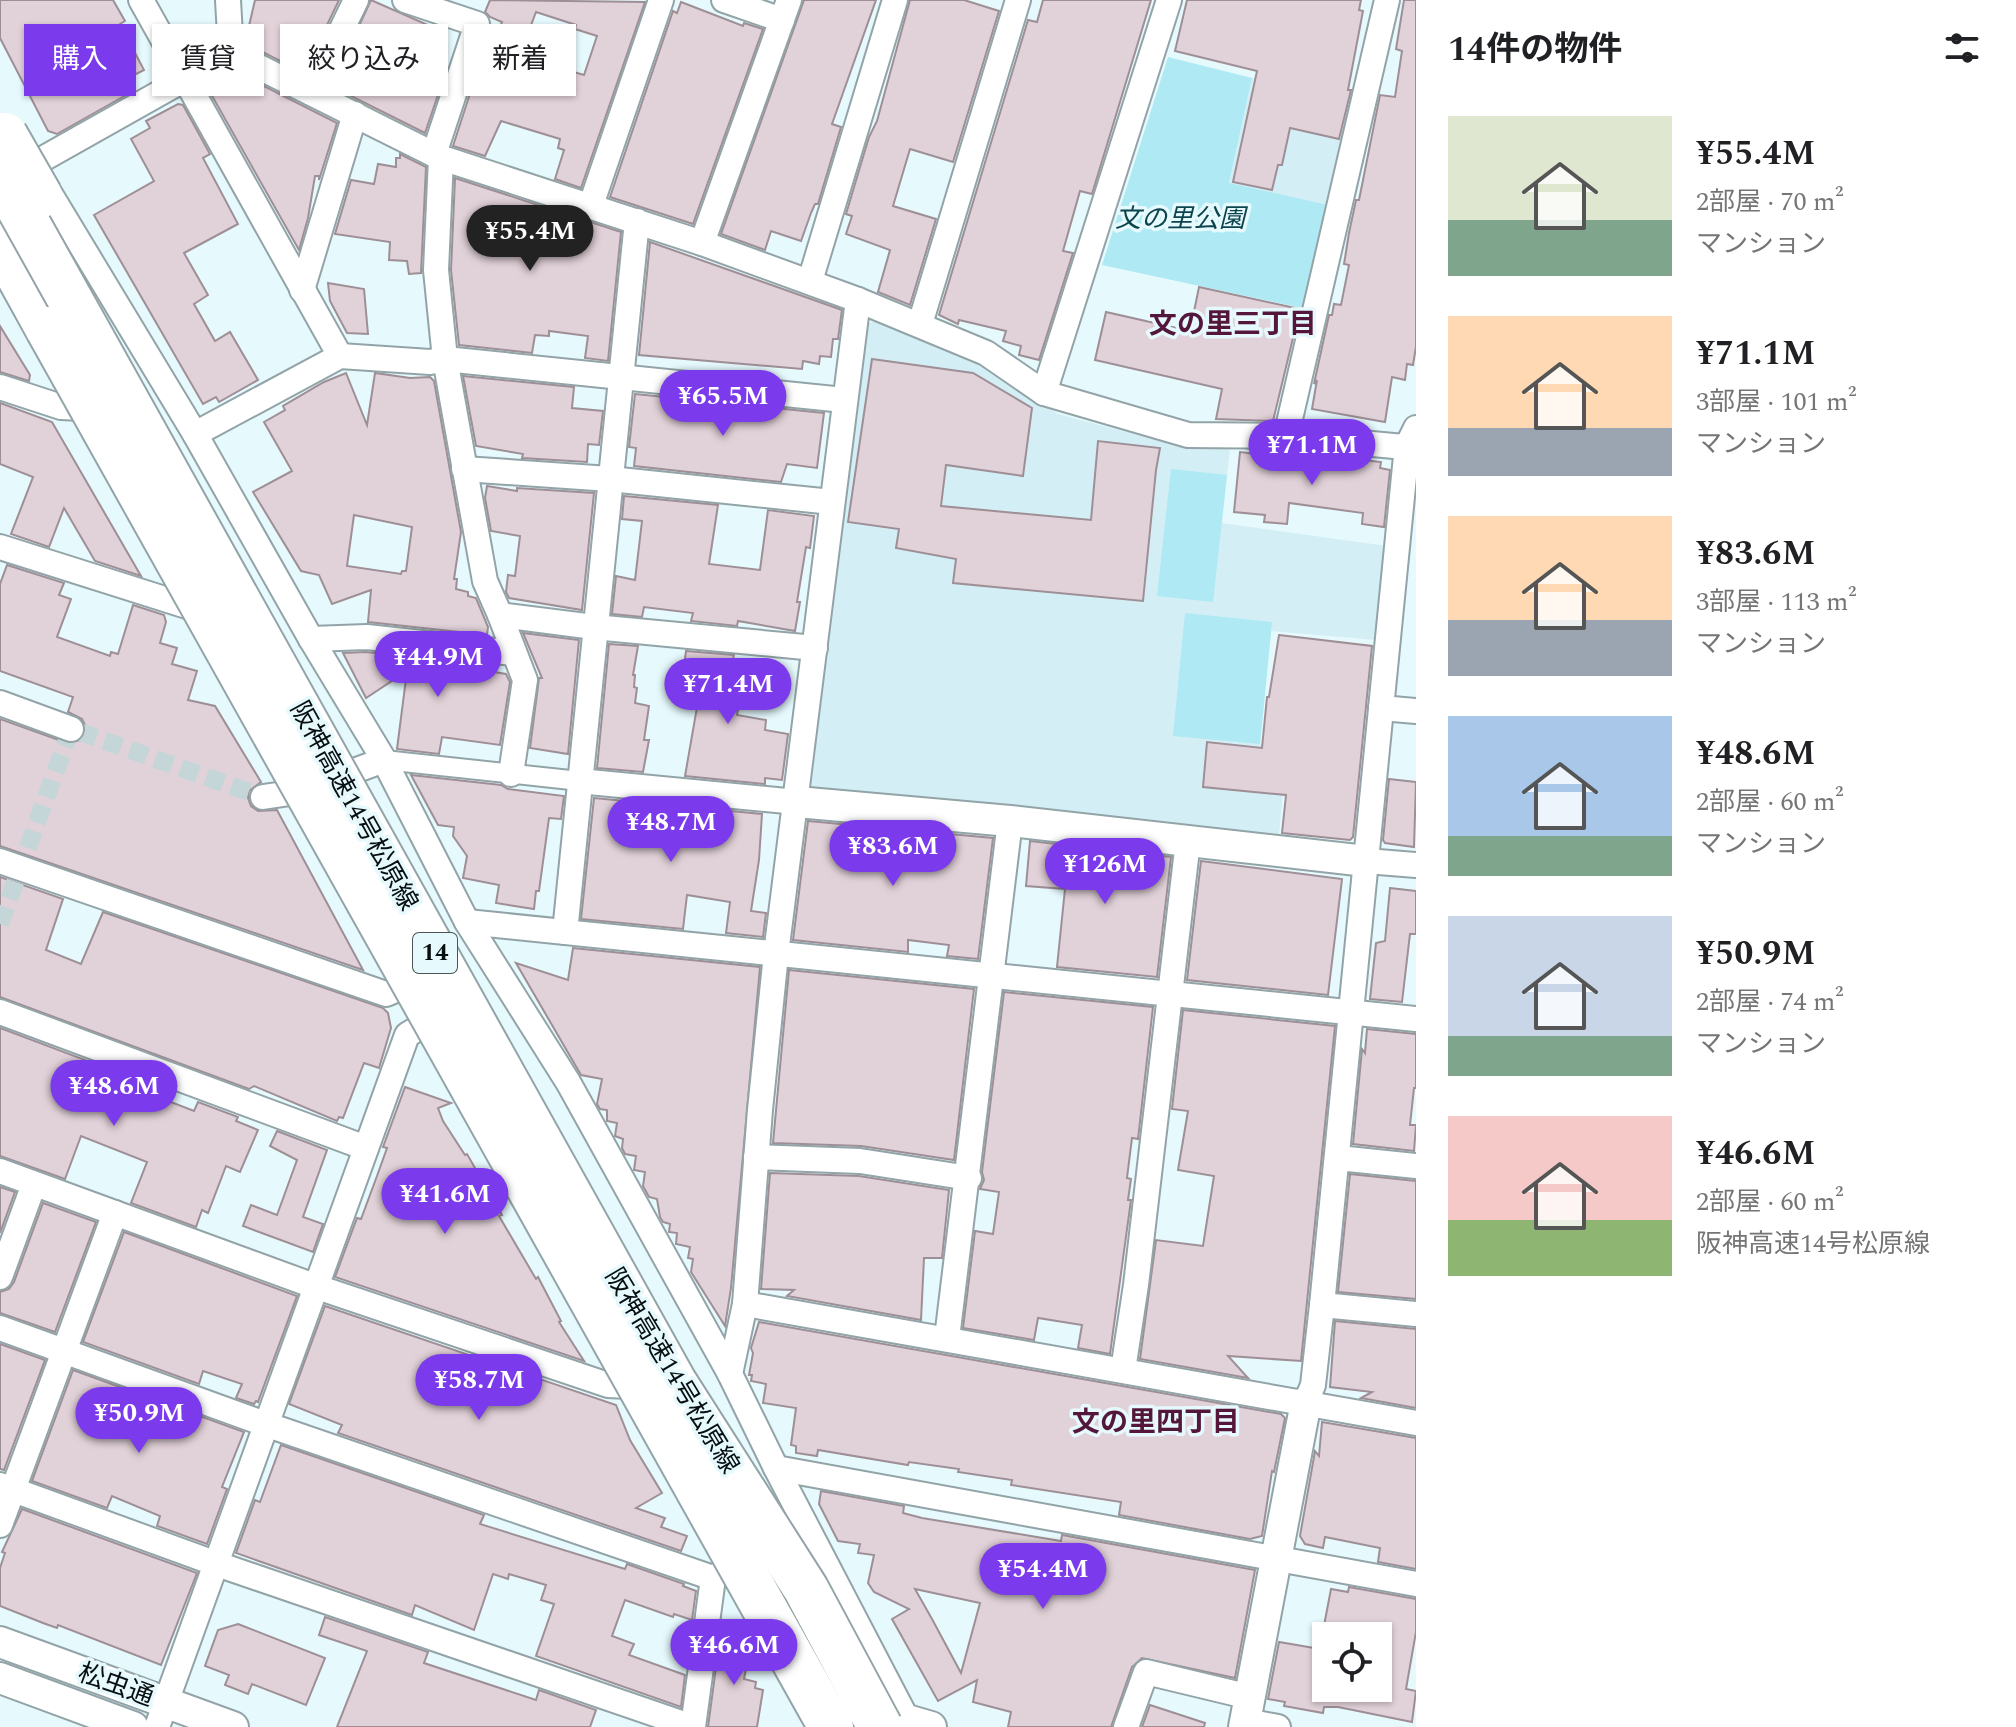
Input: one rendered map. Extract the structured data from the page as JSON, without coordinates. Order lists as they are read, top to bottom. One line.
{"streets":{"highway":["阪神高速14号松原線","14"],"street":["松虫通"]},"districts":["文の里三丁目","文の里四丁目"],"parks":["文の里公園"],"page":{"heading":"14件の物件","chip":["購入","賃貸","絞り込み","新着"],"list":[{"name":"¥55.4M","note":"2部屋 · 70 m² · マンション"},{"name":"¥71.1M","note":"3部屋 · 101 m² · マンション"},{"name":"¥83.6M","note":"3部屋 · 113 m² · マンション"},{"name":"¥48.6M","note":"2部屋 · 60 m² · マンション"},{"name":"¥50.9M","note":"2部屋 · 74 m² · マンション"},{"name":"¥46.6M","note":"2部屋 · 60 m² · 阪神高速14号松原線"}],"price":["¥55.4M","¥65.5M","¥71.1M","¥44.9M","¥71.4M","¥48.7M","¥83.6M","¥126M","¥48.6M","¥41.6M","¥58.7M","¥50.9M","¥54.4M","¥46.6M"]}}
